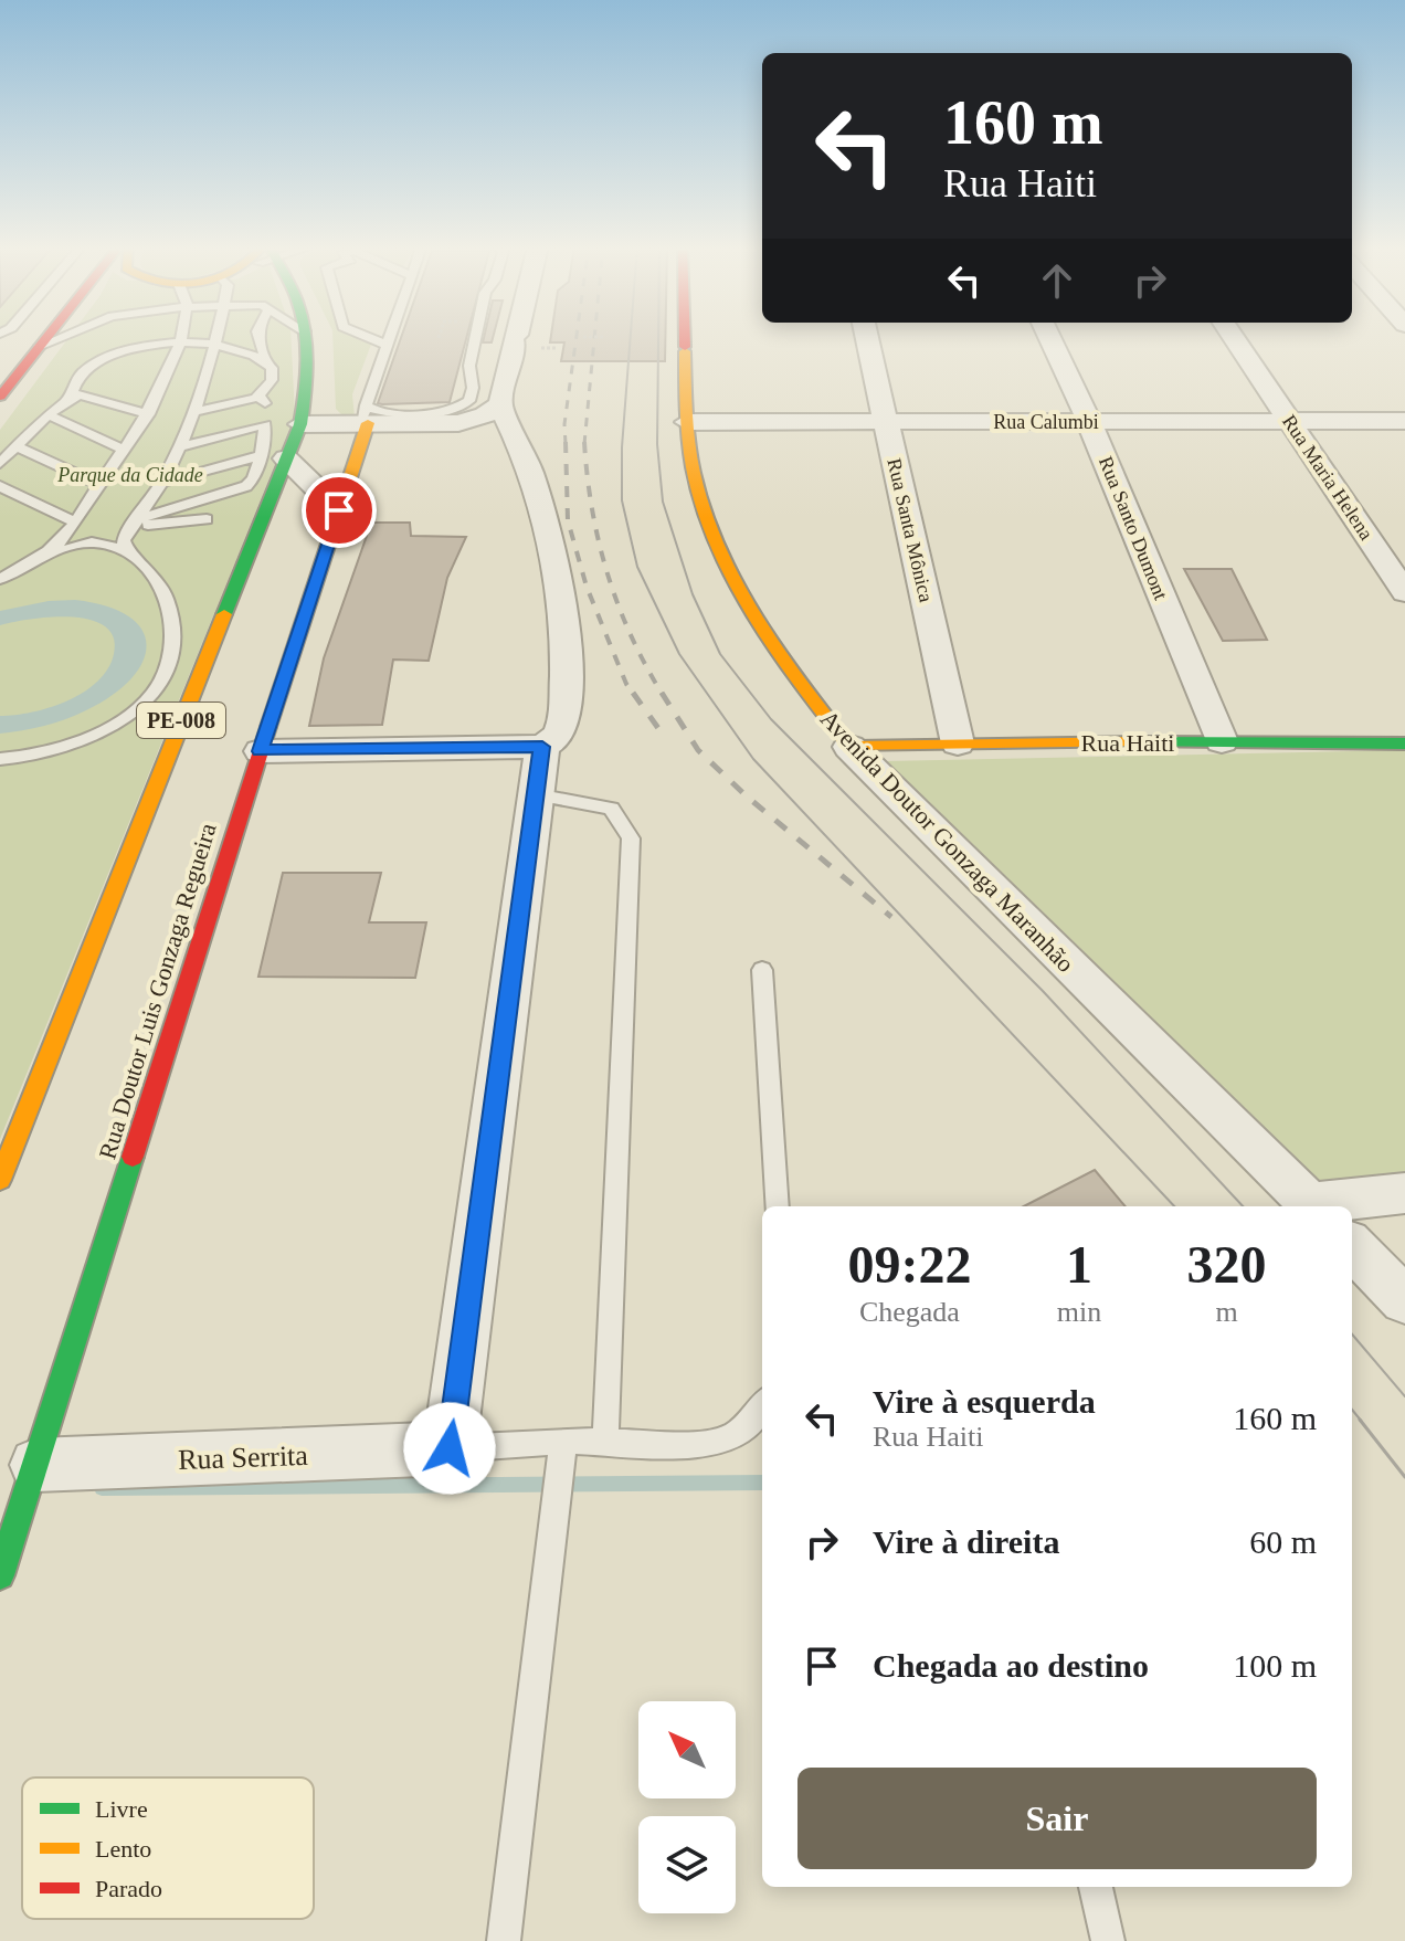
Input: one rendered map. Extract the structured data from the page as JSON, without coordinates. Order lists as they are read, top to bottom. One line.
{"streets":{"main road":["PE-008","Rua Haiti","Avenida Doutor Gonzaga Maranhão","Rua Doutor Luis Gonzaga Regueira"],"street":["Rua Calumbi","Rua Maria Helena","Rua Santo Dumont","Rua Santa Mônica","Rua Serrita"]},"crossings":[["Rua Calumbi","Rua Maria Helena"],["Rua Calumbi","Rua Santo Dumont"],["Rua Calumbi","Rua Santa Mônica"],["Rua Calumbi","Avenida Doutor Gonzaga Maranhão"],["Rua Santo Dumont","Rua Haiti"],["Rua Santa Mônica","Rua Haiti"],["Rua Haiti","Avenida Doutor Gonzaga Maranhão"],["Rua Doutor Luis Gonzaga Regueira","Rua Serrita"]],"parks":["Parque da Cidade"],"legend":["Livre","Lento","Parado"],"north":"top left","page":{"turn":["160 m","Rua Haiti"],"eta":["09:22","Chegada","1","min","320","m"],"list":[{"name":"Vire à esquerda","note":"Rua Haiti","value":"160 m"},{"name":"Vire à direita","value":"60 m"},{"name":"Chegada ao destino","value":"100 m"}],"buttons":"Sair"}}
